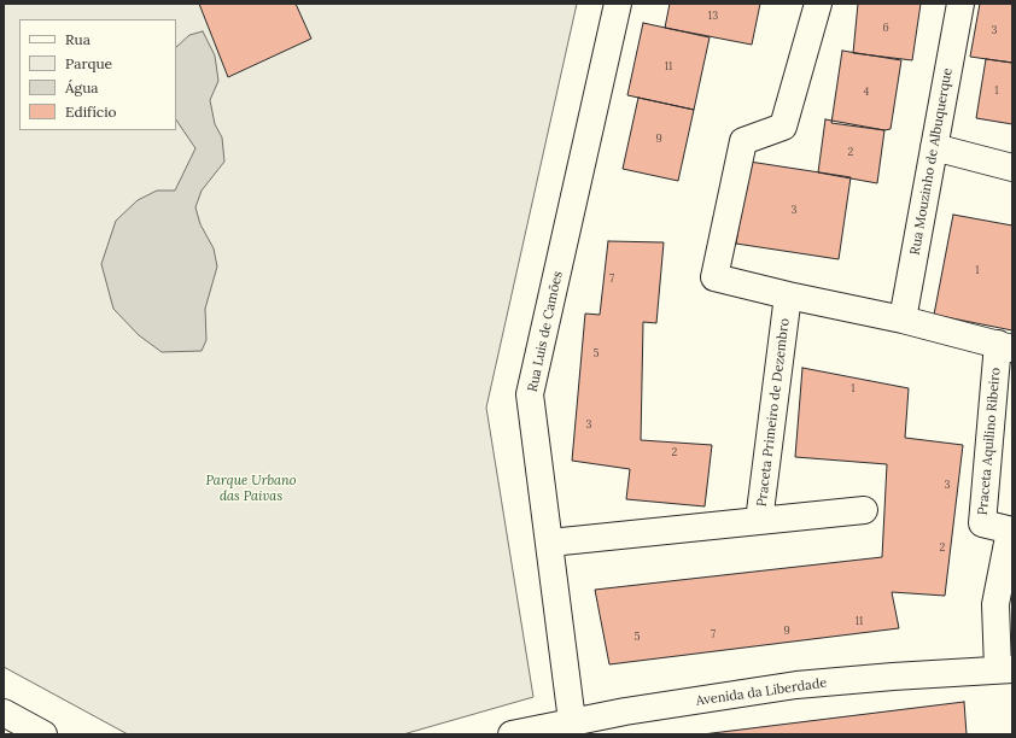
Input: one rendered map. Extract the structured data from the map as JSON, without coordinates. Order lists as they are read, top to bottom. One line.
{"streets":{"street":["Rua Mouzinho de Albuquerque","Rua Luis de Camões","Praceta Primeiro de Dezembro","Praceta Aquilino Ribeiro","Avenida da Liberdade"]},"crossings":[["Rua Luis de Camões","Praceta Primeiro de Dezembro"],["Rua Luis de Camões","Avenida da Liberdade"]],"parks":["Parque Urbano das Paivas"],"house_numbers":["13","6","3","11","1","4","9","2","3","1","7","5","1","3","2","3","2","11","9","7","5"],"legend":["Rua","Parque","Água","Edifício"]}
